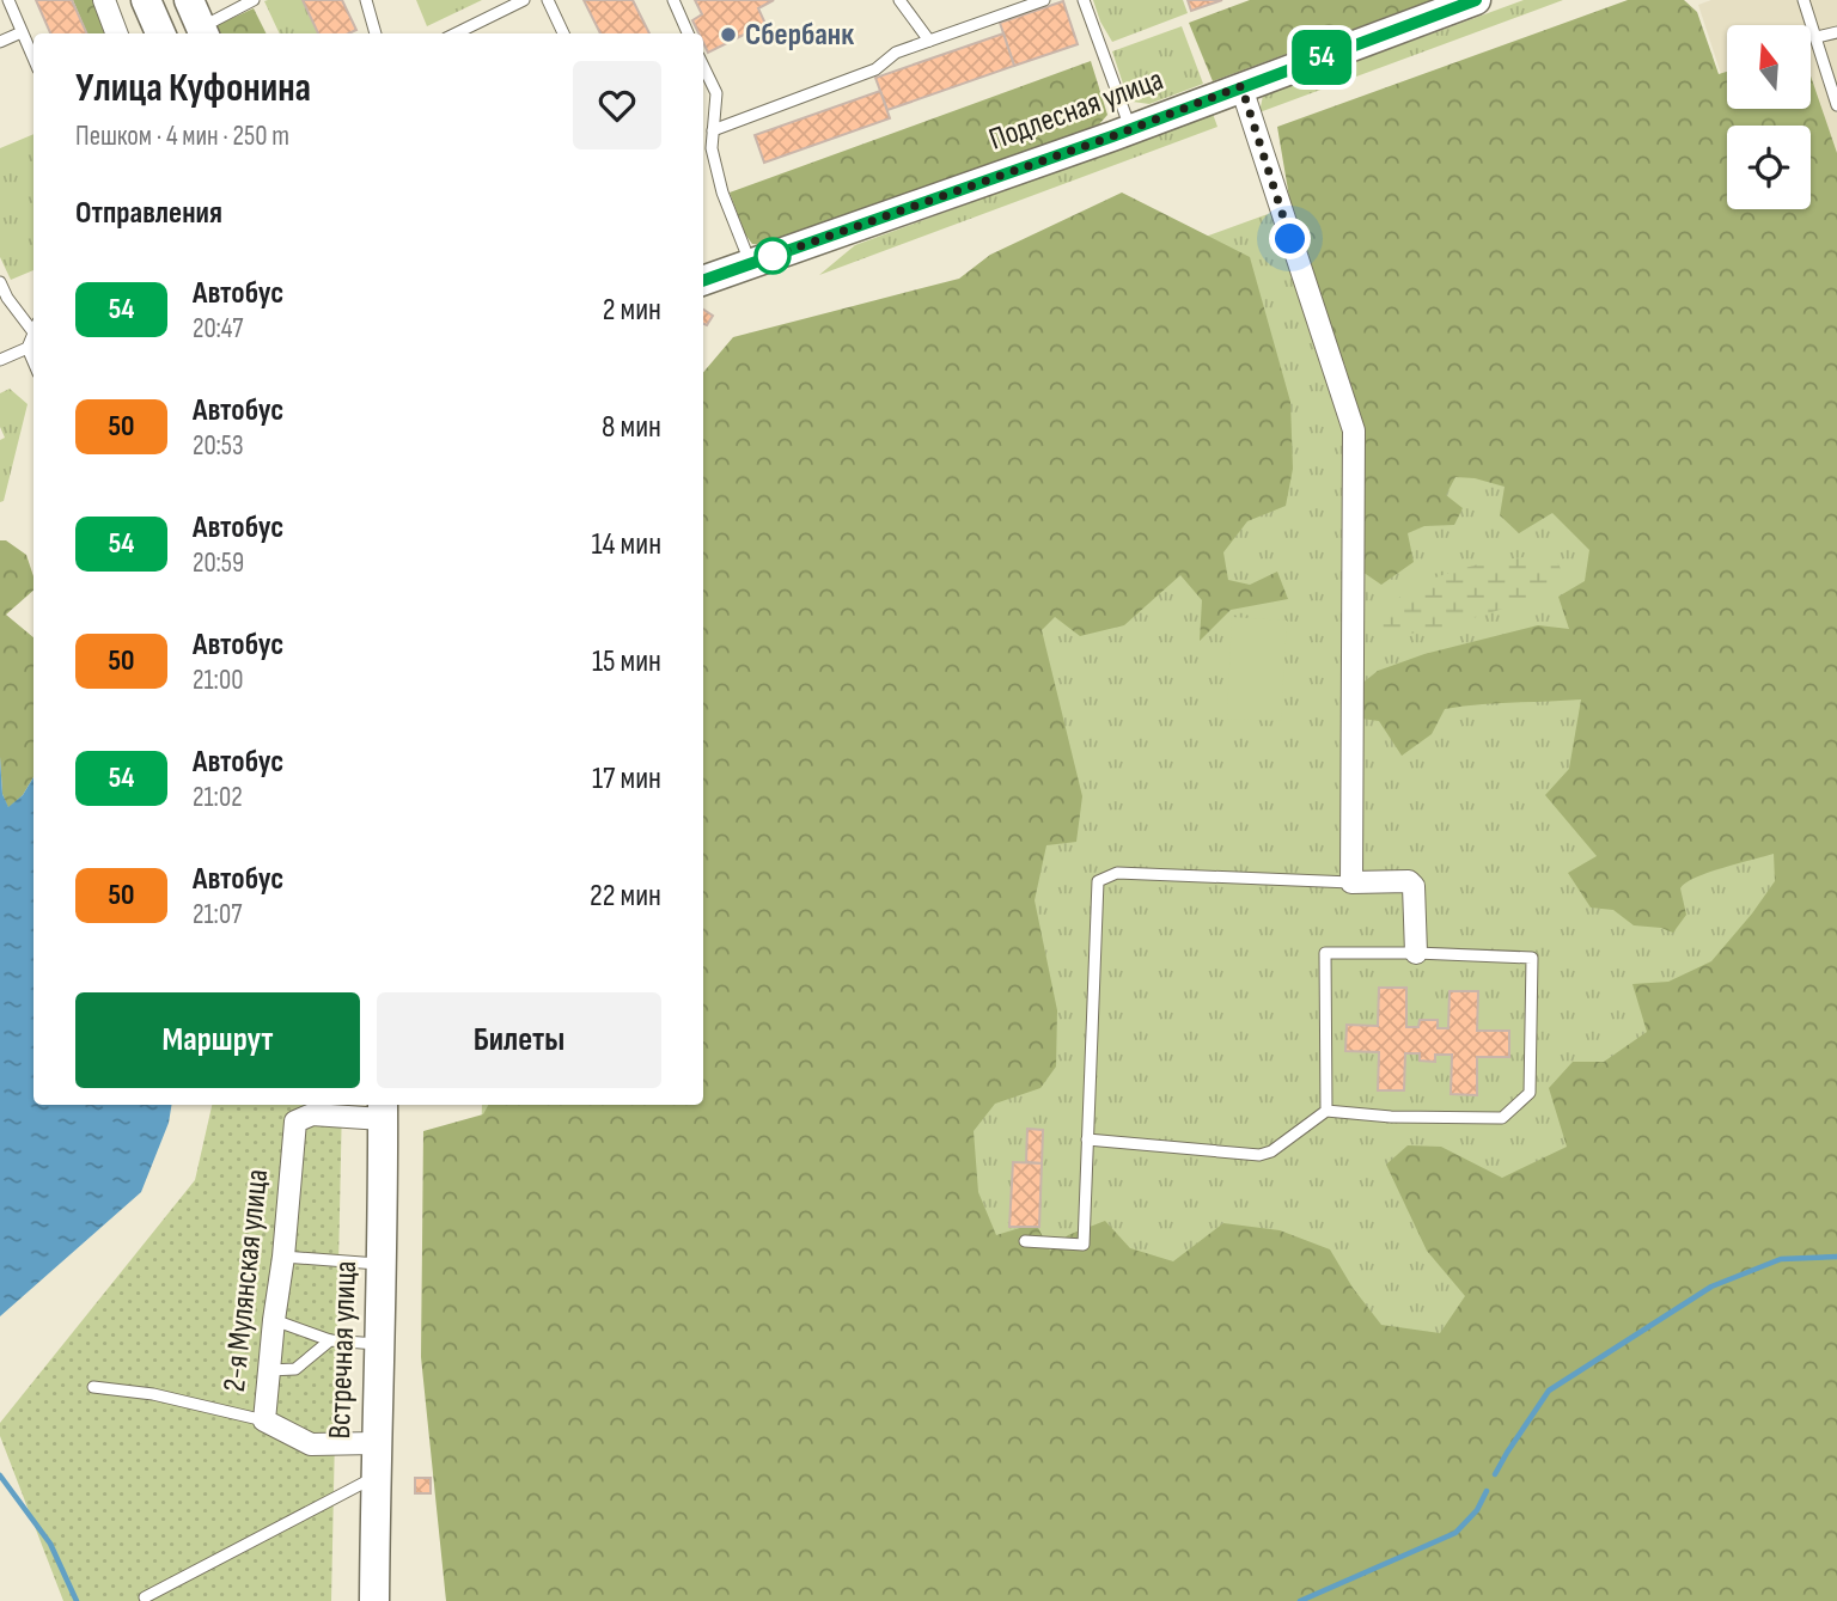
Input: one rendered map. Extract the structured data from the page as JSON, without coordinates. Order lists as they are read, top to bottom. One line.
{"streets":{"main road":["Подлесная улица","Встречная улица"],"street":["2-я Мулянская улица"]},"crossings":[["2-я Мулянская улица","Встречная улица"]],"places":["Сбербанк"],"lines":["bus line 54"],"north":"top","page":{"on_map":"54","heading":[["Улица Куфонина","Пешком · 4 мин · 250 m"],"Отправления"],"list":[{"mark":"54","name":"Автобус","note":"20:47","value":"2 мин"},{"mark":"50","name":"Автобус","note":"20:53","value":"8 мин"},{"mark":"54","name":"Автобус","note":"20:59","value":"14 мин"},{"mark":"50","name":"Автобус","note":"21:00","value":"15 мин"},{"mark":"54","name":"Автобус","note":"21:02","value":"17 мин"},{"mark":"50","name":"Автобус","note":"21:07","value":"22 мин"}],"buttons":["Маршрут","Билеты"]}}
